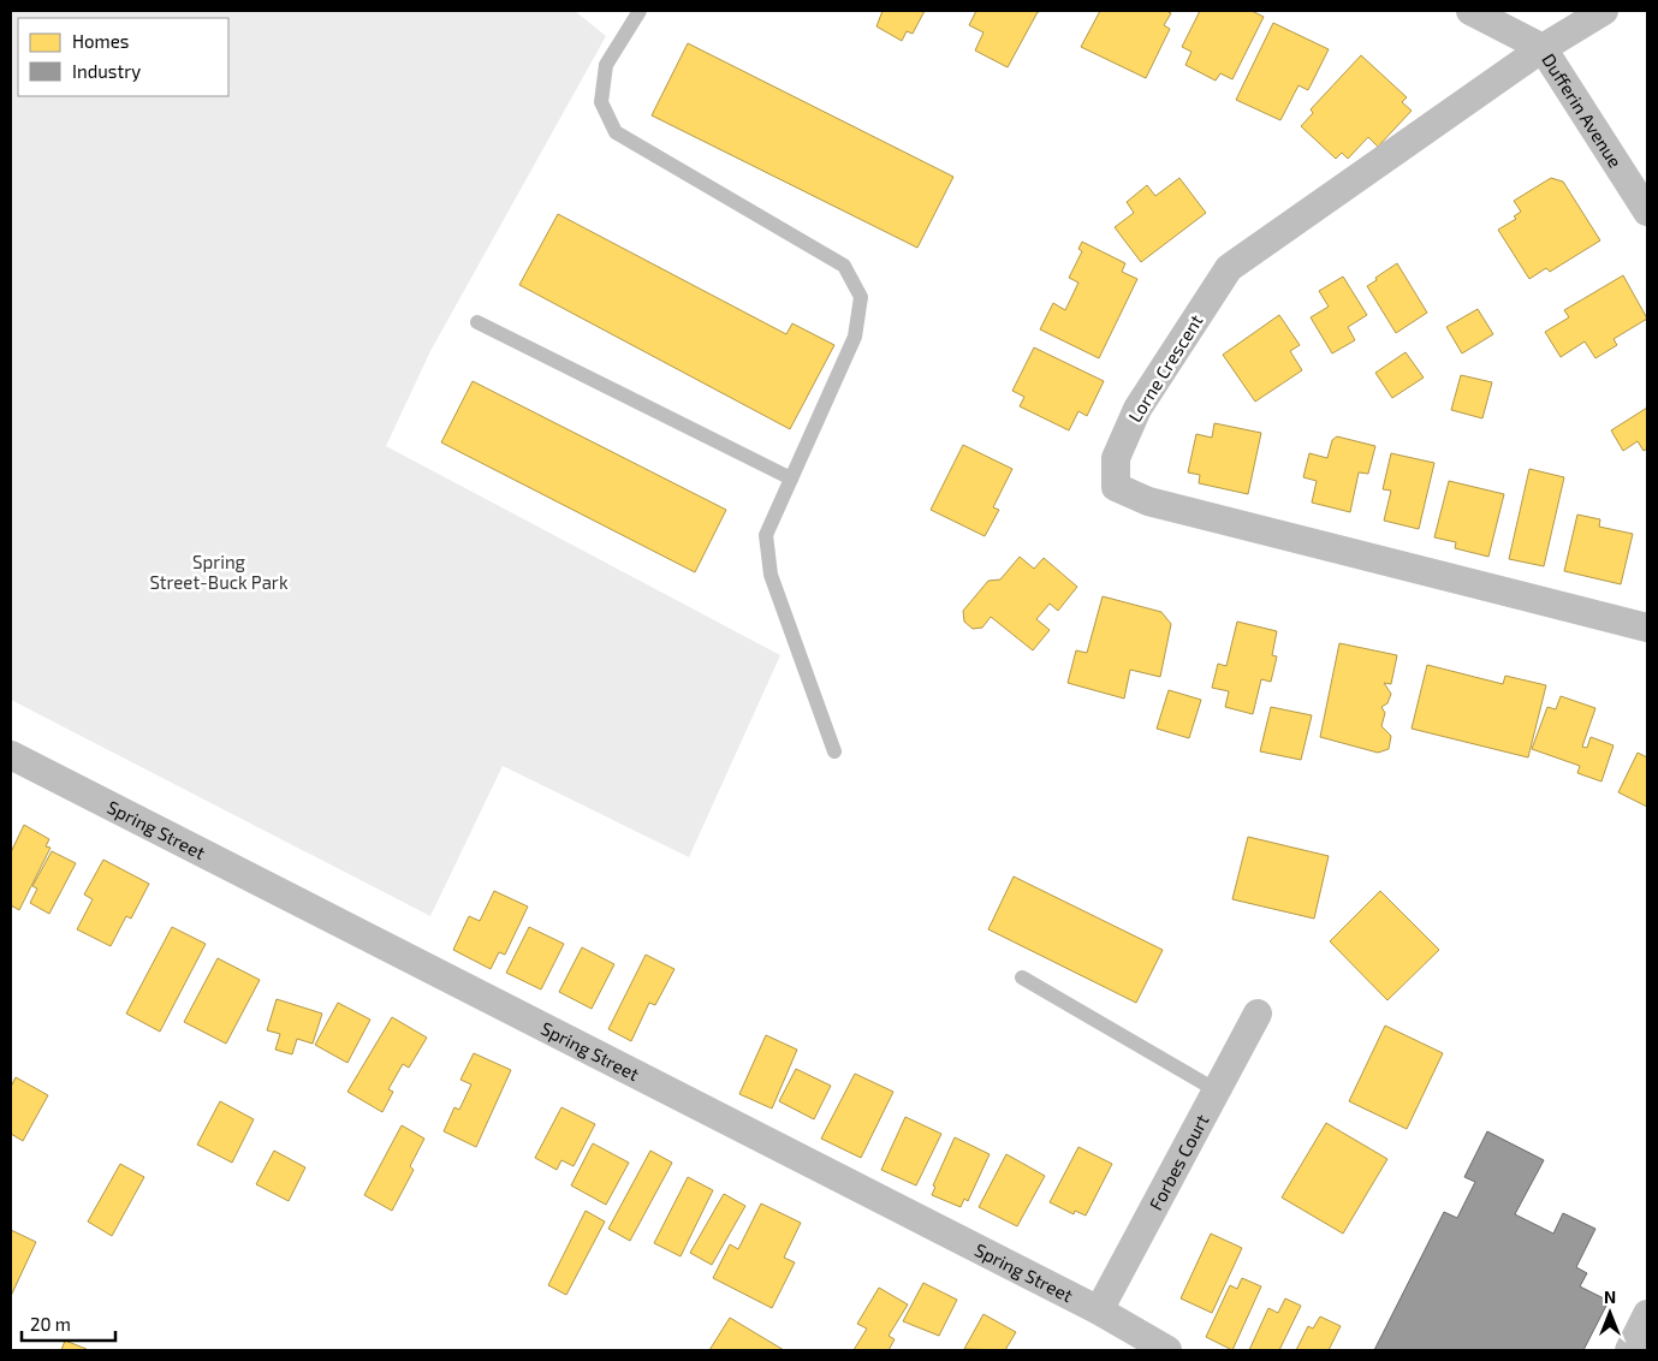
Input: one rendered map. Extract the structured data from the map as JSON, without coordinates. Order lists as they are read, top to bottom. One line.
{"streets":{"street":["Dufferin Avenue","Lorne Crescent","Spring Street","Forbes Court"]},"crossings":[["Dufferin Avenue","Lorne Crescent"],["Spring Street","Forbes Court"]],"parks":["Spring Street-Buck Park"],"legend":["Homes","Industry"],"scale_bar":"20 m","north":"top"}
